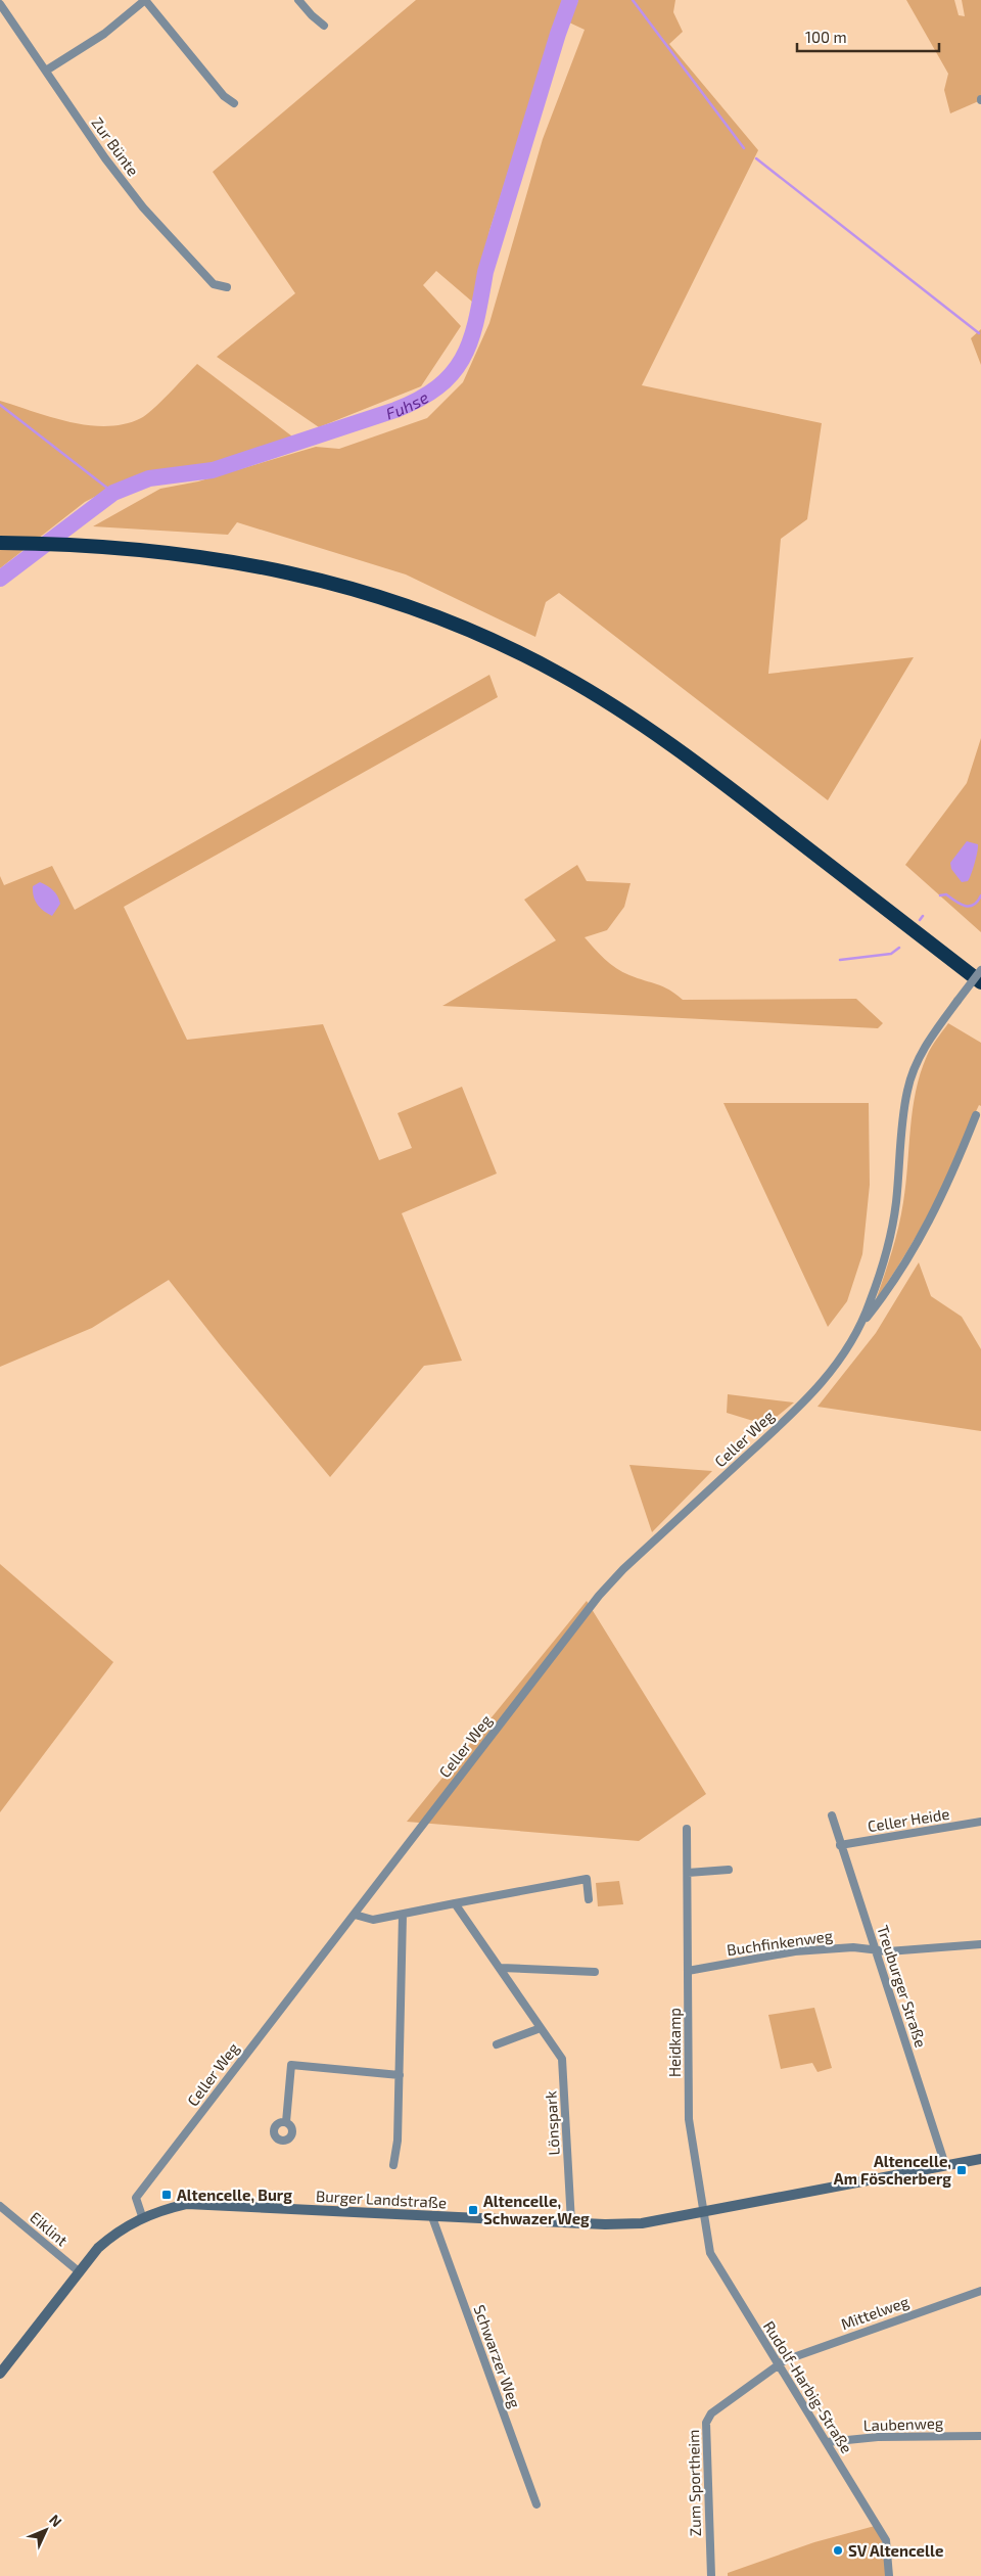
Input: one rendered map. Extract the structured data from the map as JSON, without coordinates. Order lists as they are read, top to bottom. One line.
{"streets":{"street":["Zur Bünte","Celler Weg","Celler Heide","Buchfinkenweg","Treuburger Straße","Heidkamp","Lönspark","Burger Landstraße","Eiklint","Mittelweg","Schwarzer Weg","Rudolf-Harbig-Straße","Laubenweg","Zum Sportheim"]},"crossings":[["Celler Weg","Burger Landstraße"],["Celler Heide","Treuburger Straße"],["Buchfinkenweg","Treuburger Straße"],["Buchfinkenweg","Heidkamp"],["Treuburger Straße","Burger Landstraße"],["Heidkamp","Burger Landstraße"],["Heidkamp","Rudolf-Harbig-Straße"],["Lönspark","Burger Landstraße"],["Burger Landstraße","Eiklint"],["Burger Landstraße","Schwarzer Weg"],["Burger Landstraße","Rudolf-Harbig-Straße"],["Mittelweg","Rudolf-Harbig-Straße"],["Mittelweg","Zum Sportheim"],["Rudolf-Harbig-Straße","Laubenweg"],["Rudolf-Harbig-Straße","Zum Sportheim"]],"water":["Fuhse"],"places":{"transit":["Altencelle, Am Föscherberg","Altencelle, Burg","Altencelle, Schwazer Weg"],"other":["SV Altencelle"]},"scale_bar":"100 m","north":"top right"}
